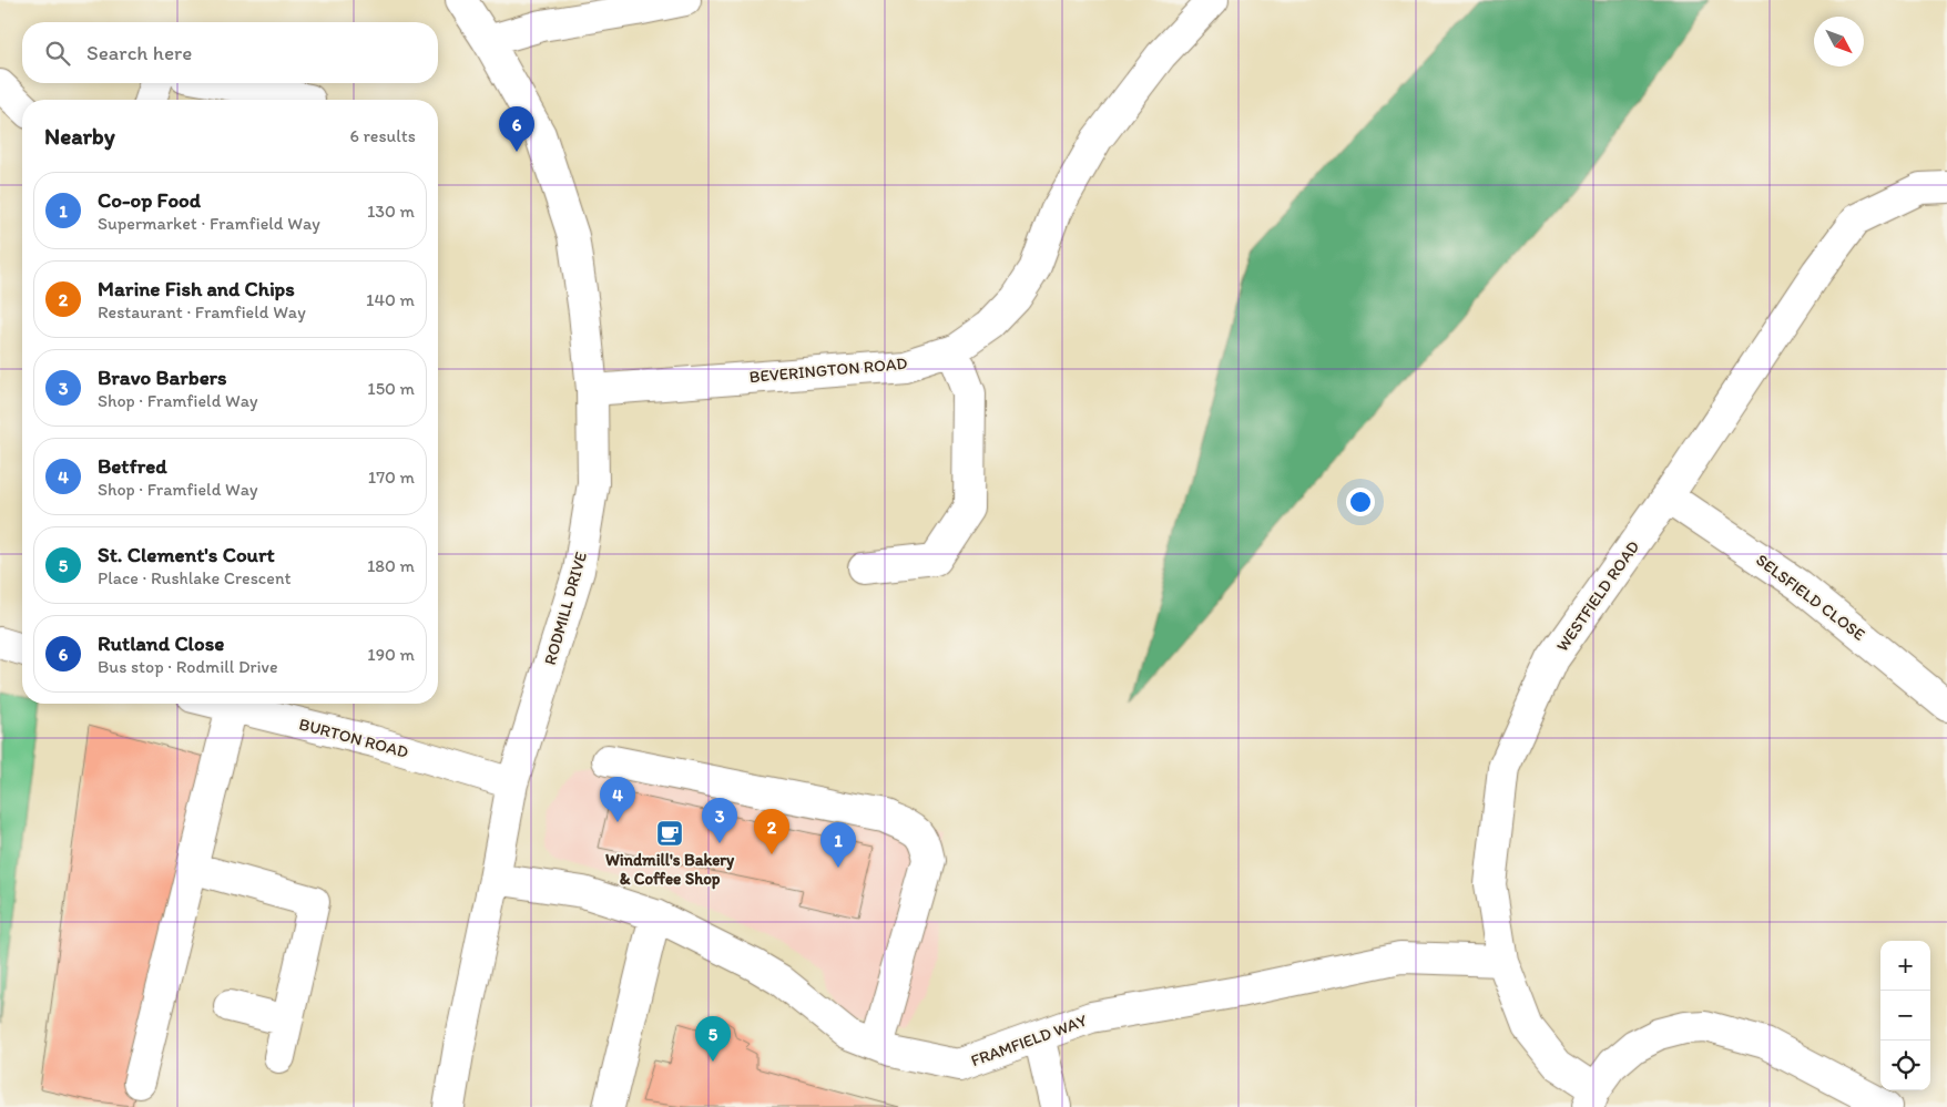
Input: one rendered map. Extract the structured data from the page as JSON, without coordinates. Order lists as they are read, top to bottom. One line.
{"streets":{"street":["BEVERINGTON ROAD","WESTFIELD ROAD","SELSFIELD CLOSE","RODMILL DRIVE","BURTON ROAD","FRAMFIELD WAY"]},"crossings":[["BEVERINGTON ROAD","RODMILL DRIVE"],["WESTFIELD ROAD","SELSFIELD CLOSE"],["WESTFIELD ROAD","FRAMFIELD WAY"],["RODMILL DRIVE","BURTON ROAD"],["RODMILL DRIVE","FRAMFIELD WAY"]],"places":{"cafe":["Windmill's Bakery & Coffee Shop"]},"north":"bottom right","page":{"search":"Search here","heading":["Nearby","6 results"],"pins":["6","4","3","2","1","5"],"list":[{"mark":"1","name":"Co-op Food","note":"Supermarket · Framfield Way","value":"130 m"},{"mark":"2","name":"Marine Fish and Chips","note":"Restaurant · Framfield Way","value":"140 m"},{"mark":"3","name":"Bravo Barbers","note":"Shop · Framfield Way","value":"150 m"},{"mark":"4","name":"Betfred","note":"Shop · Framfield Way","value":"170 m"},{"mark":"5","name":"St. Clement's Court","note":"Place · Rushlake Crescent","value":"180 m"},{"mark":"6","name":"Rutland Close","note":"Bus stop · Rodmill Drive","value":"190 m"}],"map_buttons":["+","−"]}}
